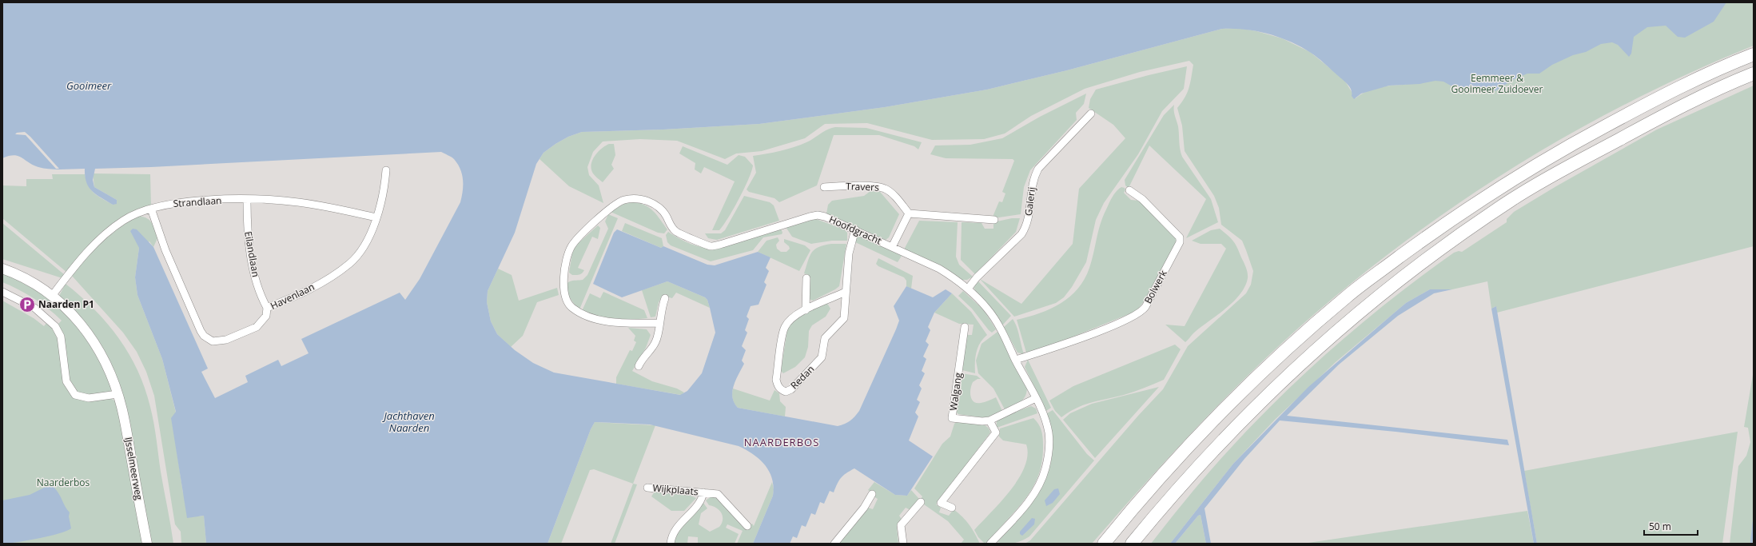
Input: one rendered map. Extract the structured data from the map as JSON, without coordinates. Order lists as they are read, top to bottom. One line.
{"streets":{"main road":["IJsselmeerweg"],"street":["Travers","Galerij","Strandlaan","Hoofdgracht","Eilandlaan","Bolwerk","Havenlaan","Redan","Walgang","Wijkplaats"]},"crossings":[["Galerij","Hoofdgracht"],["Strandlaan","Eilandlaan"],["Strandlaan","Havenlaan"],["Strandlaan","IJsselmeerweg"],["Hoofdgracht","Bolwerk"],["Hoofdgracht","Redan"],["Hoofdgracht","Walgang"],["Eilandlaan","Havenlaan"]],"districts":["NAARDERBOS"],"water":["Gooimeer","Jachthaven Naarden"],"parks":["Eemmeer & Gooimeer Zuidoever","Naarderbos"],"places":{"parking":["Naarden P1"]},"scale_bar":"50 m"}
